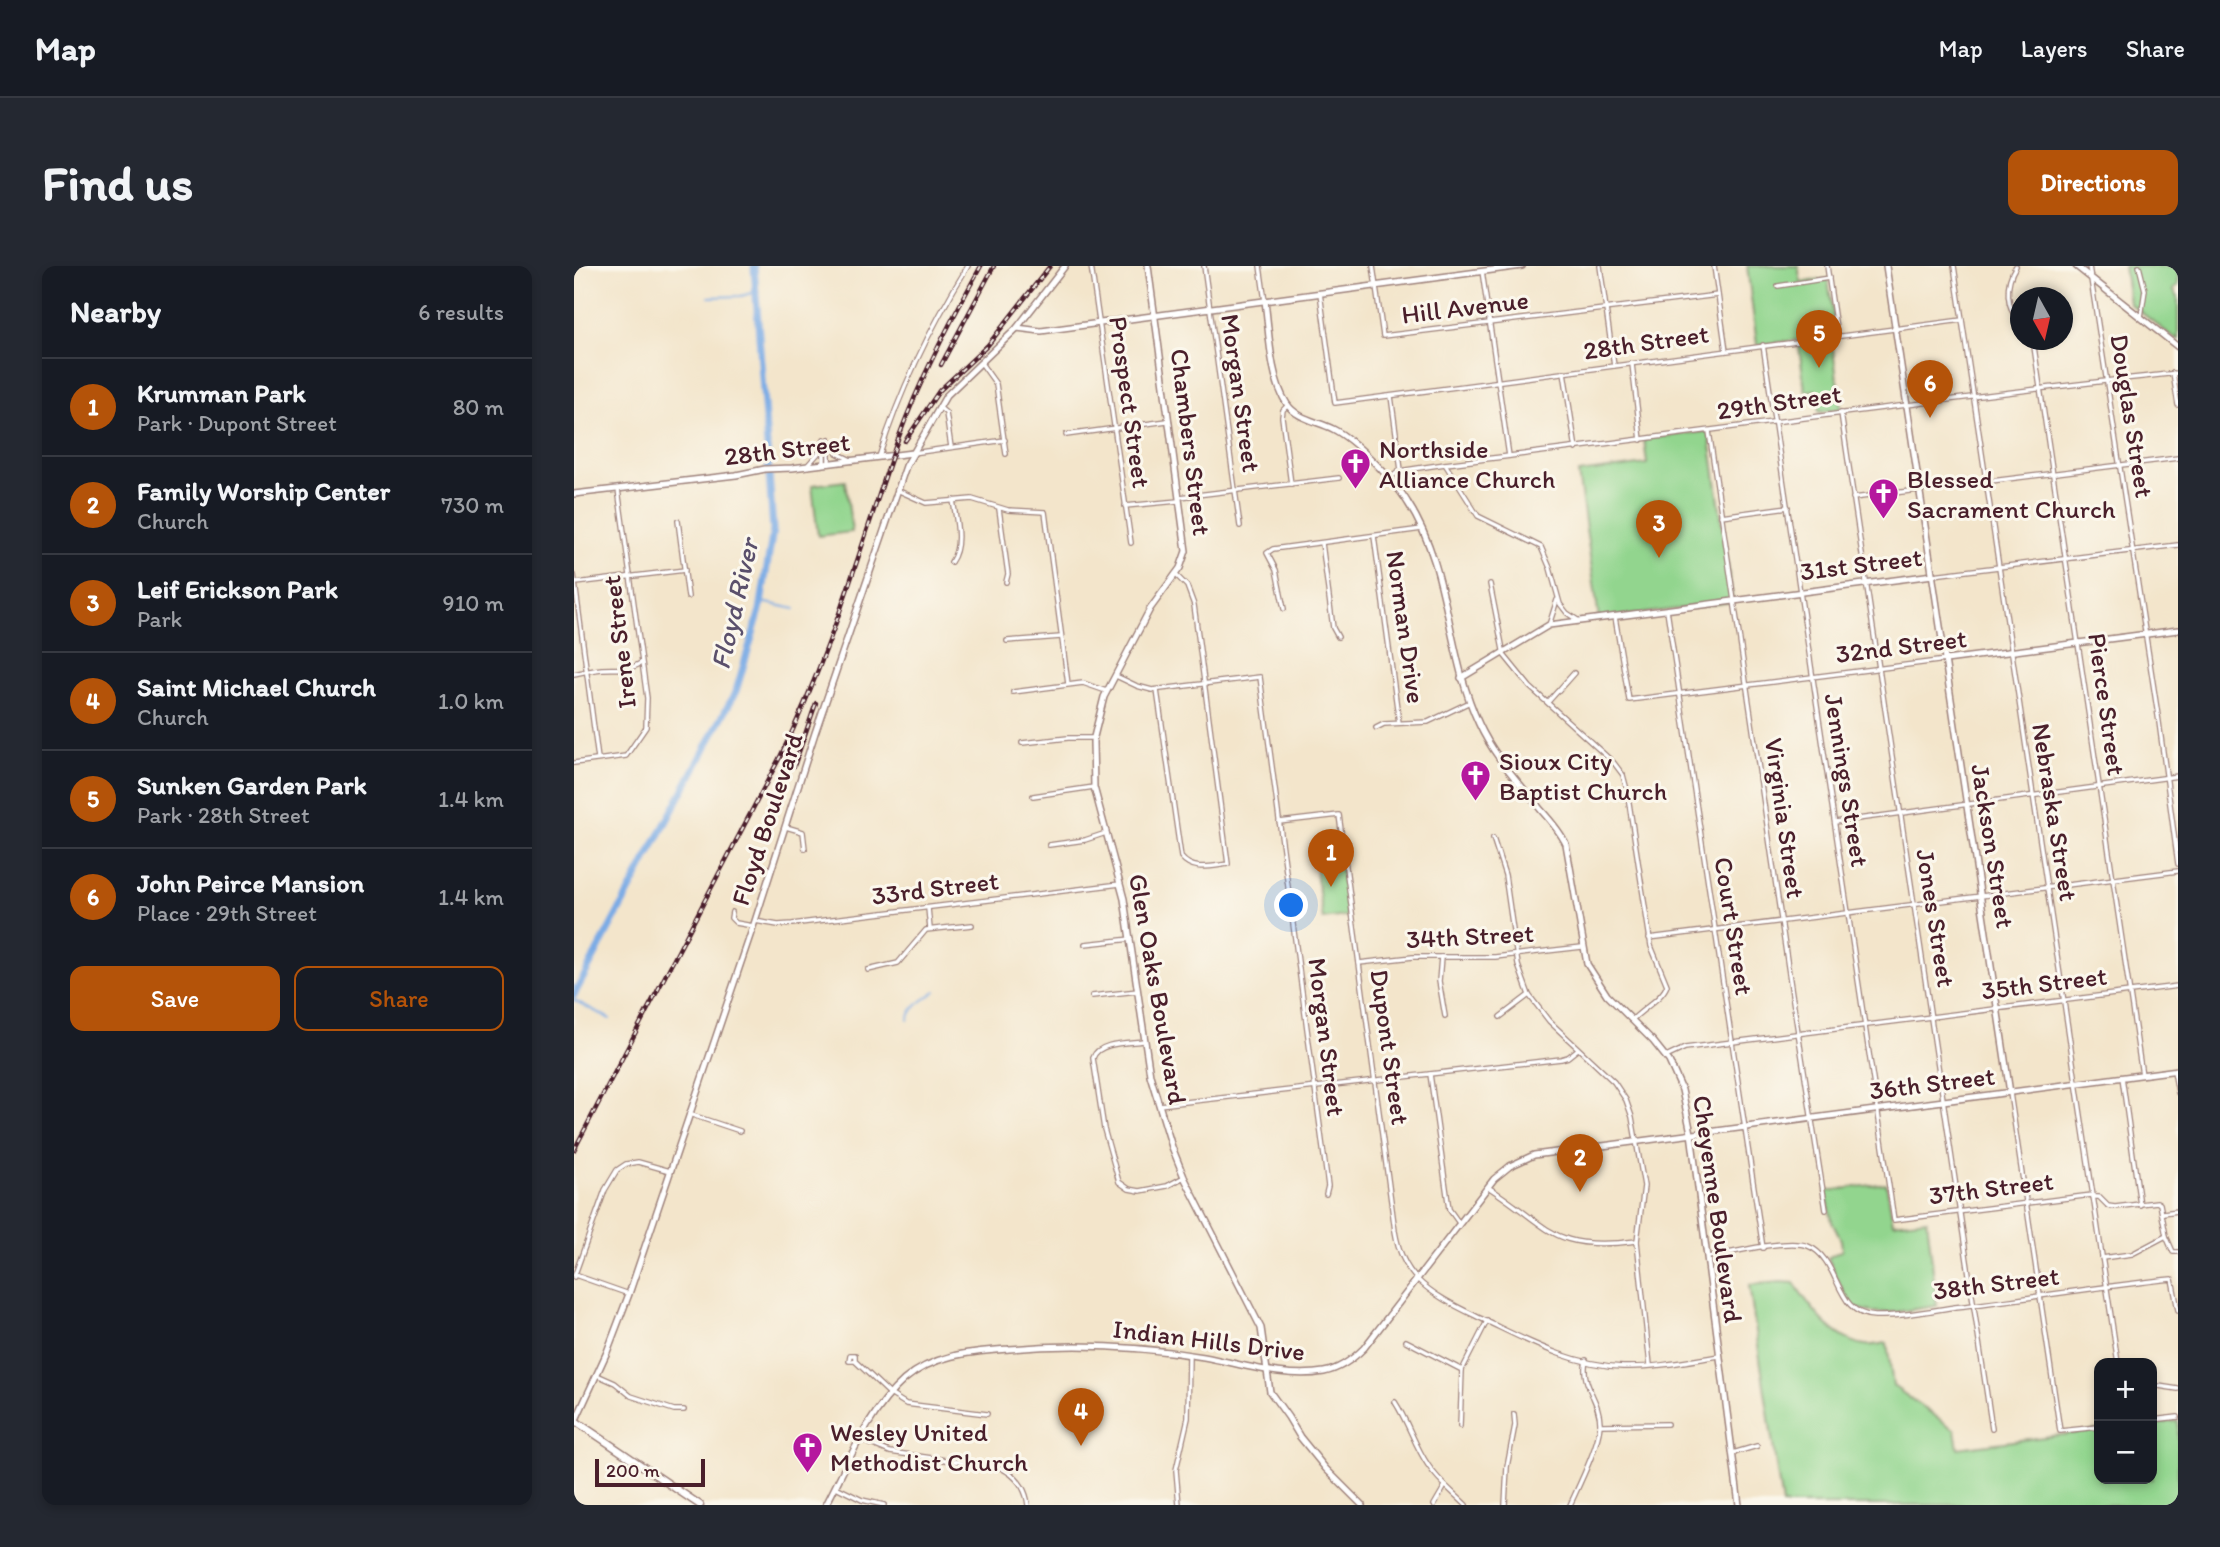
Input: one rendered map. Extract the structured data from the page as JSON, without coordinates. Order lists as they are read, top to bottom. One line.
{"streets":{"main road":["28th Street","Chambers Street","31st Street","32nd Street","Floyd Boulevard","Jackson Street","Glen Oaks Boulevard","36th Street","Cheyenne Boulevard","Indian Hills Drive"],"street":["Hill Avenue","Morgan Street","Prospect Street","29th Street","Douglas Street","Norman Drive","Irene Street","Pierce Street","Jennings Street","Nebraska Street","Virginia Street","33rd Street","Jones Street","Court Street","34th Street","35th Street","Dupont Street","37th Street","38th Street"]},"crossings":[["28th Street","Irene Street"],["28th Street","Jennings Street"],["28th Street","Nebraska Street"],["28th Street","Floyd Boulevard"],["28th Street","Jackson Street"],["Morgan Street","Chambers Street"],["Morgan Street","Dupont Street"],["29th Street","Douglas Street"],["29th Street","Pierce Street"],["29th Street","Jennings Street"],["29th Street","Nebraska Street"],["29th Street","Virginia Street"],["29th Street","Jackson Street"],["29th Street","Jones Street"],["29th Street","Cheyenne Boulevard"],["Douglas Street","31st Street"],["Douglas Street","32nd Street"],["Chambers Street","Glen Oaks Boulevard"],["31st Street","32nd Street"],["31st Street","Pierce Street"],["31st Street","Jennings Street"],["31st Street","Nebraska Street"],["31st Street","Virginia Street"],["31st Street","Jackson Street"],["31st Street","Jones Street"],["31st Street","Court Street"],["32nd Street","Pierce Street"],["32nd Street","Jennings Street"],["32nd Street","Nebraska Street"],["32nd Street","Virginia Street"],["32nd Street","Jackson Street"],["32nd Street","Jones Street"],["32nd Street","Court Street"],["Pierce Street","35th Street"],["Pierce Street","36th Street"],["Jennings Street","35th Street"],["Jennings Street","36th Street"],["Jennings Street","37th Street"],["Nebraska Street","35th Street"],["Nebraska Street","36th Street"],["Nebraska Street","37th Street"],["Nebraska Street","38th Street"],["Virginia Street","35th Street"],["Virginia Street","36th Street"],["Floyd Boulevard","33rd Street"],["Jackson Street","35th Street"],["Jackson Street","36th Street"],["Jackson Street","37th Street"],["Jackson Street","38th Street"],["33rd Street","Glen Oaks Boulevard"],["Jones Street","35th Street"],["Jones Street","36th Street"],["Jones Street","37th Street"],["Jones Street","38th Street"],["Court Street","35th Street"],["Court Street","36th Street"],["Court Street","38th Street"],["34th Street","Dupont Street"],["34th Street","Cheyenne Boulevard"],["35th Street","Cheyenne Boulevard"],["Glen Oaks Boulevard","Indian Hills Drive"],["Dupont Street","Indian Hills Drive"],["36th Street","Cheyenne Boulevard"],["36th Street","Indian Hills Drive"],["Cheyenne Boulevard","Indian Hills Drive"]],"water":["Floyd River"],"places":{"church":["Northside Alliance Church","Blessed Sacrament Church","Sioux City Baptist Church","Wesley United Methodist Church"]},"scale_bar":"200 m","north":"bottom","page":{"header":"Map","nav":["Map","Layers","Share"],"buttons":["Directions",["Save","Share"]],"title":"Find us","heading":["Nearby","6 results"],"pins":["5","6","3","1","2","4"],"list":[{"mark":"1","name":"Krumman Park","note":"Park · Dupont Street","value":"80 m"},{"mark":"2","name":"Family Worship Center","note":"Church","value":"730 m"},{"mark":"3","name":"Leif Erickson Park","note":"Park","value":"910 m"},{"mark":"4","name":"Saint Michael Church","note":"Church","value":"1.0 km"},{"mark":"5","name":"Sunken Garden Park","note":"Park · 28th Street","value":"1.4 km"},{"mark":"6","name":"John Peirce Mansion","note":"Place · 29th Street","value":"1.4 km"}],"map_buttons":["+","−"],"scale":"200 m"}}
